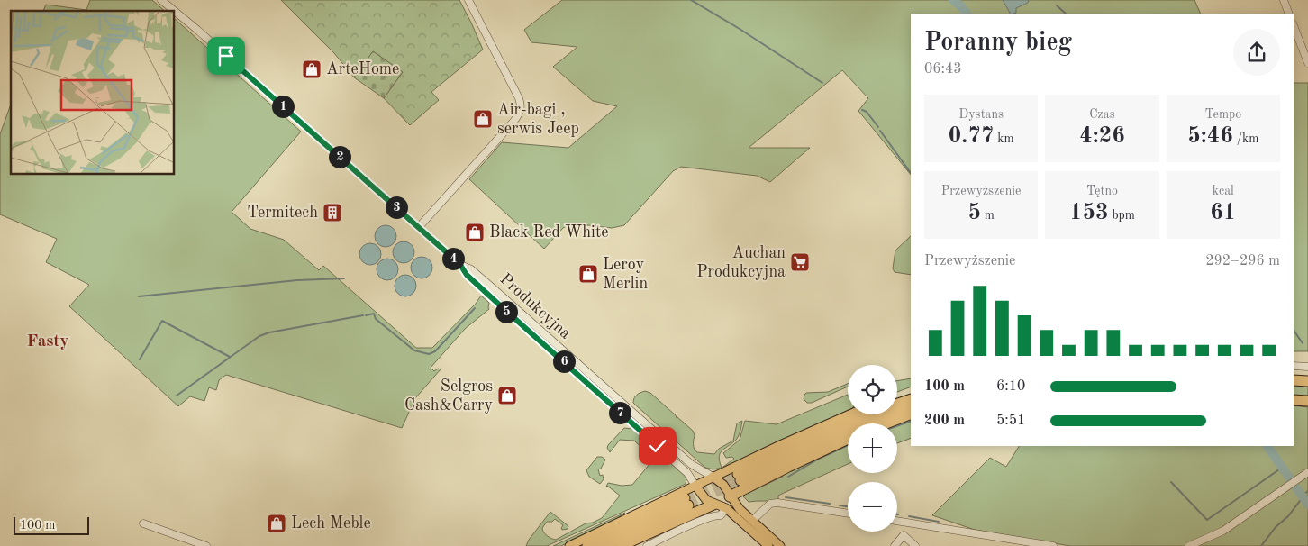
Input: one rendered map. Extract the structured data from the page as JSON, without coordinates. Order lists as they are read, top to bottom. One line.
{"streets":{"street":["Produkcyjna"]},"districts":["Fasty"],"places":{"shop":["ArteHome","Air-bagi , serwis Jeep","Black Red White","Leroy Merlin","Selgros Cash&Carry","Lech Meble"],"building":["Termitech"],"supermarket":["Auchan Produkcyjna"]},"scale_bar":"100 m","page":{"heading":["Poranny bieg","06:43"],"stats":[["Dystans","0.77 km"],["Czas","4:26"],["Tempo","5:46 /km"],["Przewyższenie","5 m"],["Tętno","153 bpm"],["kcal","61"]],"pins":["1","2","3","4","5","6","7"],"chart":["Przewyższenie","292–296 m"],"map_buttons":["+","−"],"list":[{"name":"100 m","note":"6:10"},{"name":"200 m","note":"5:51"}],"scale":"100 m"}}
